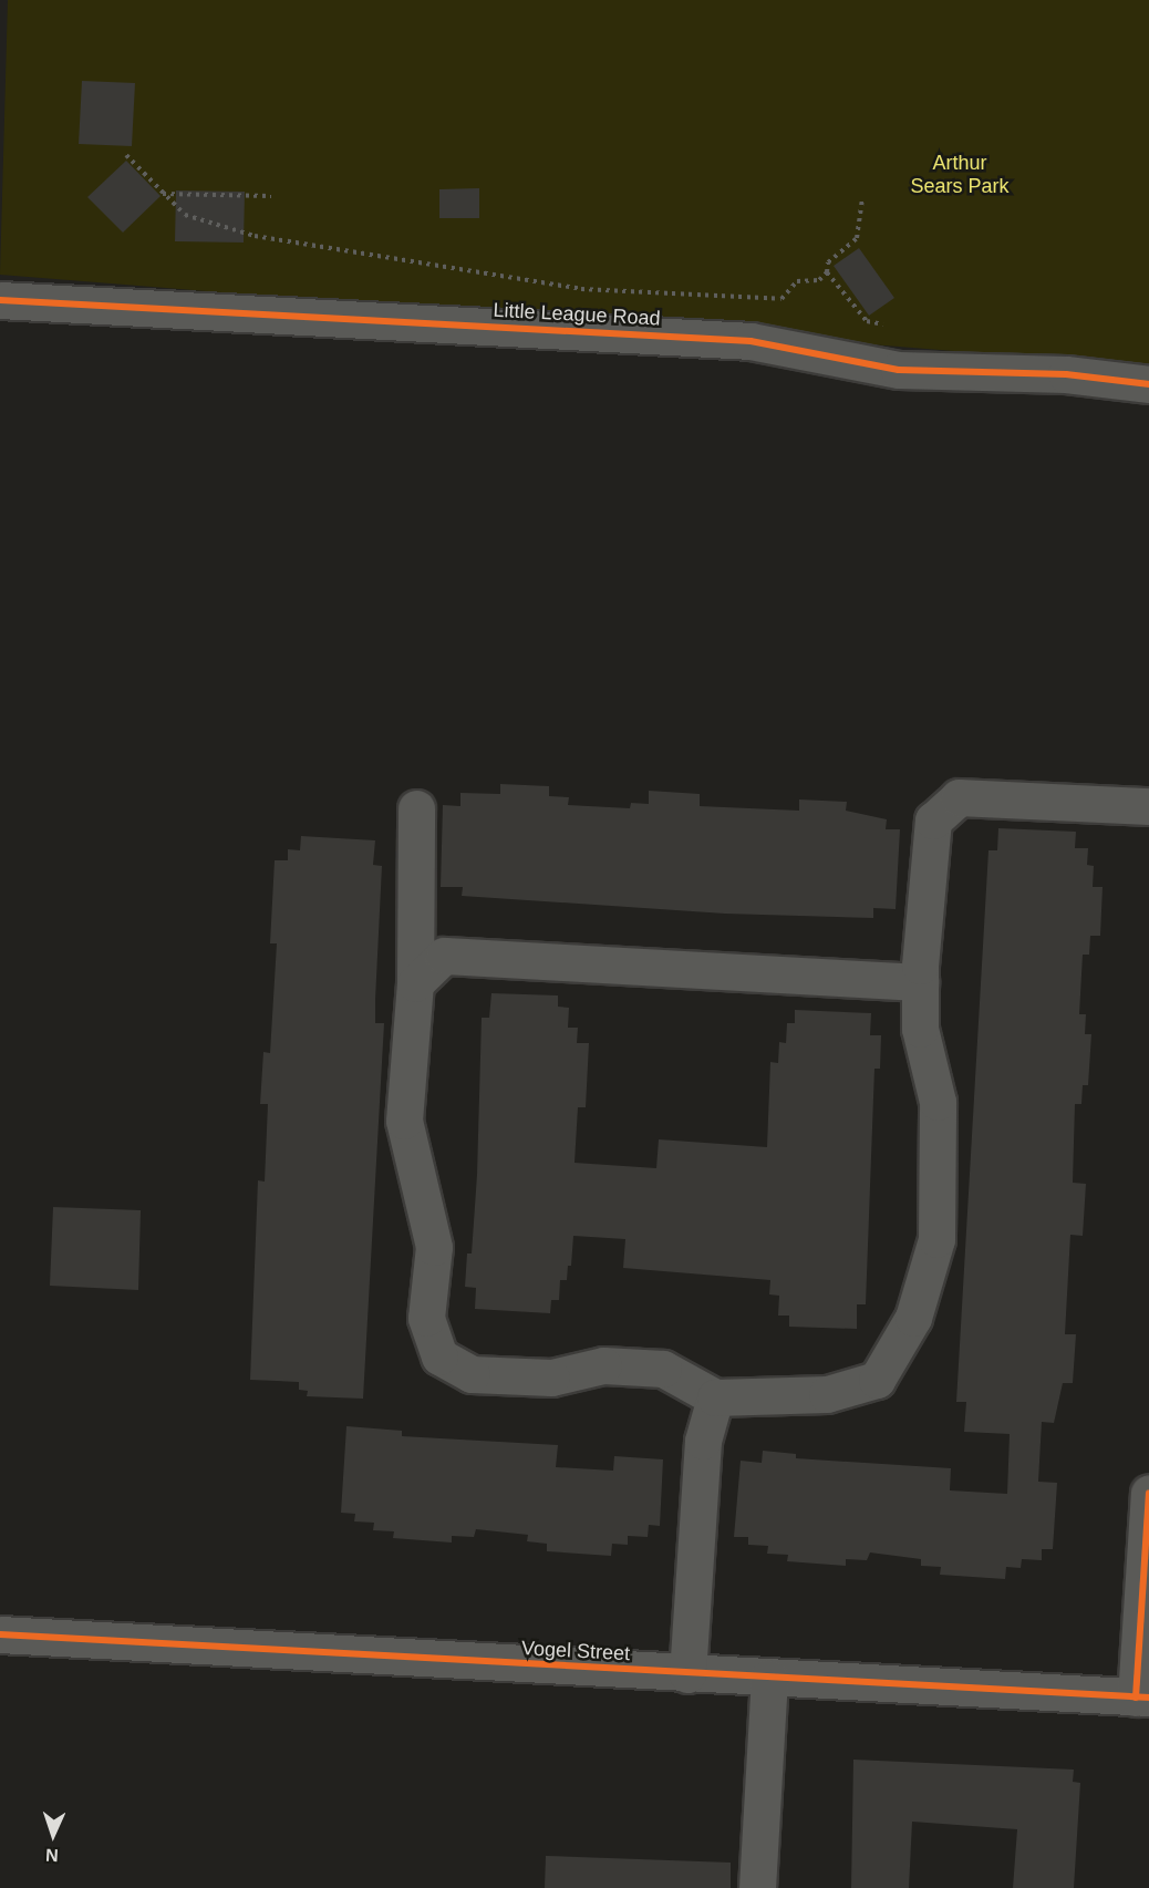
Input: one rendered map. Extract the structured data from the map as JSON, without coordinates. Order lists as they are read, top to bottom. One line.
{"streets":{"street":["Little League Road","Vogel Street"]},"parks":["Arthur Sears Park"],"north":"bottom"}
